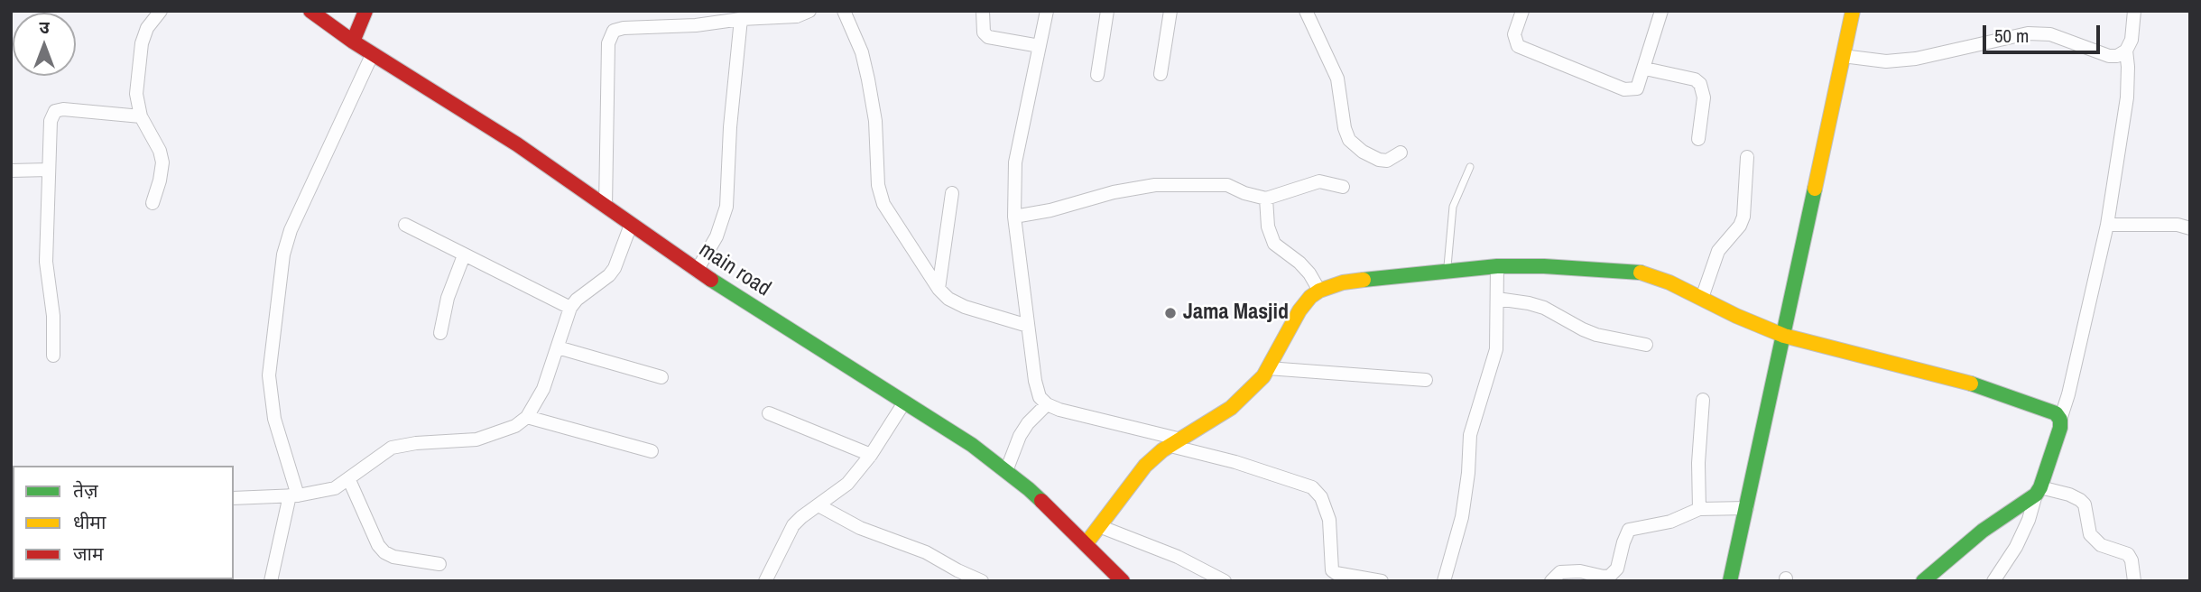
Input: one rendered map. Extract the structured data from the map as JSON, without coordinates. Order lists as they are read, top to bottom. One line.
{"streets":{"main road":["main road"]},"places":["Jama Masjid"],"legend":["तेज़","धीमा","जाम"],"scale_bar":"50 m","north":"top"}
